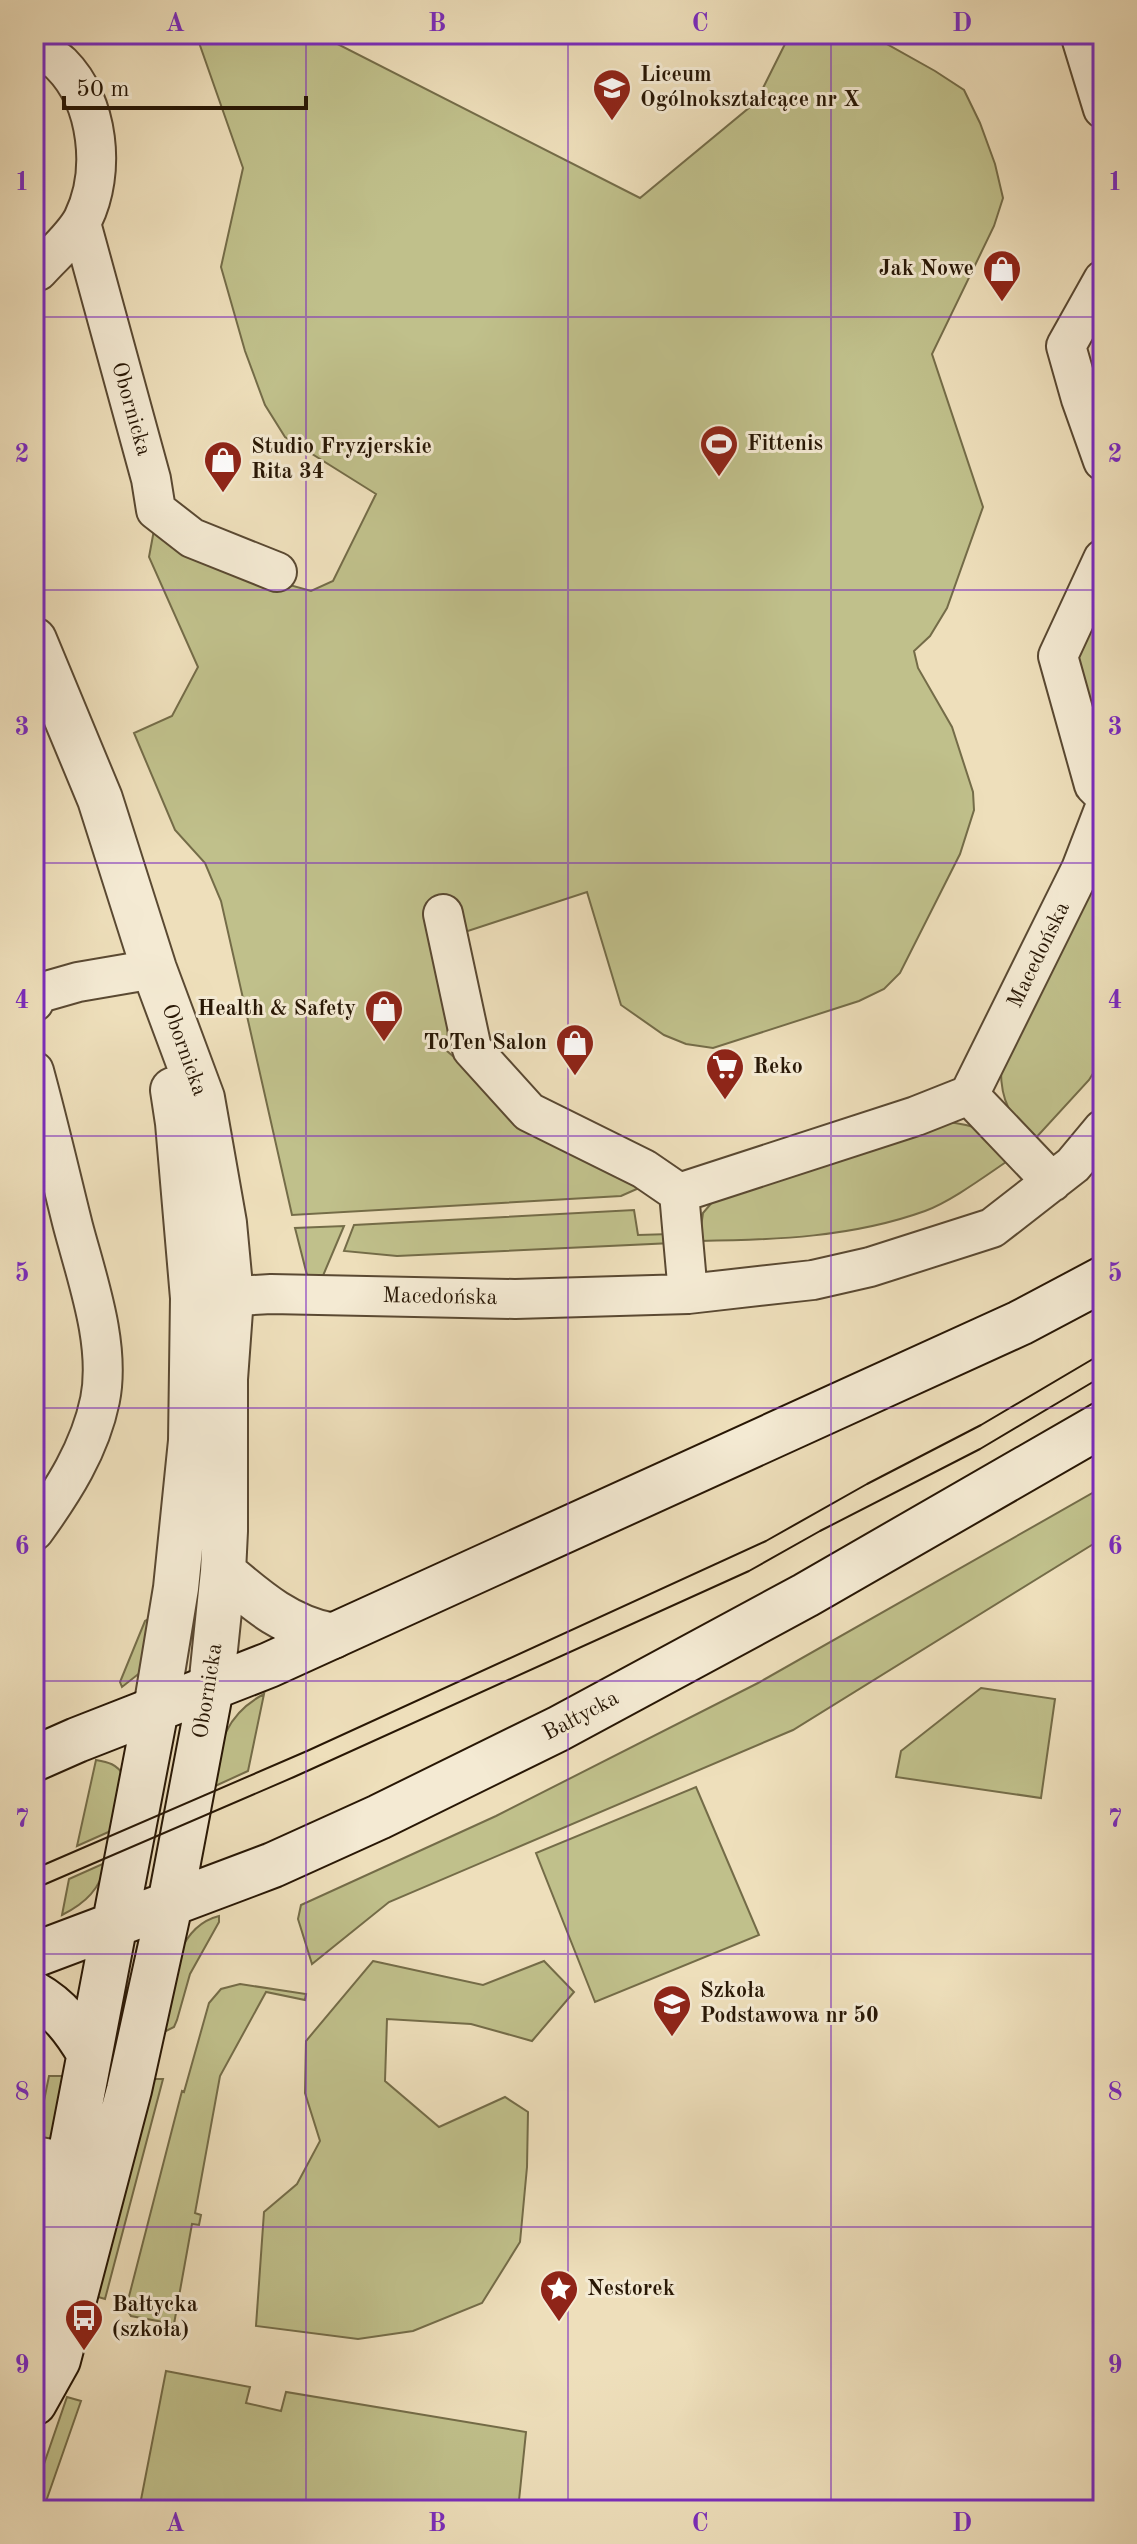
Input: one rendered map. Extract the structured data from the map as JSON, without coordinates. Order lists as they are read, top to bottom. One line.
{"streets":{"main road":["Obornicka","Bałtycka"],"street":["Macedońska"]},"crossings":[["Obornicka","Macedońska"],["Obornicka","Bałtycka"]],"places":{"school or university":["Liceum Ogólnokształcące nr X","Szkoła Podstawowa nr 50"],"shop":["Jak Nowe","Studio Fryzjerskie Rita 34","Health & Safety","ToTen Salon"],"sports":["Fittenis"],"supermarket":["Reko"],"place":["Nestorek"],"bus stop":["Bałtycka (szkoła)"]},"scale_bar":"50 m","grid":{"columns":["A","B","C","D"],"rows":["1","2","3","4","5","6","7","8","9"]}}
